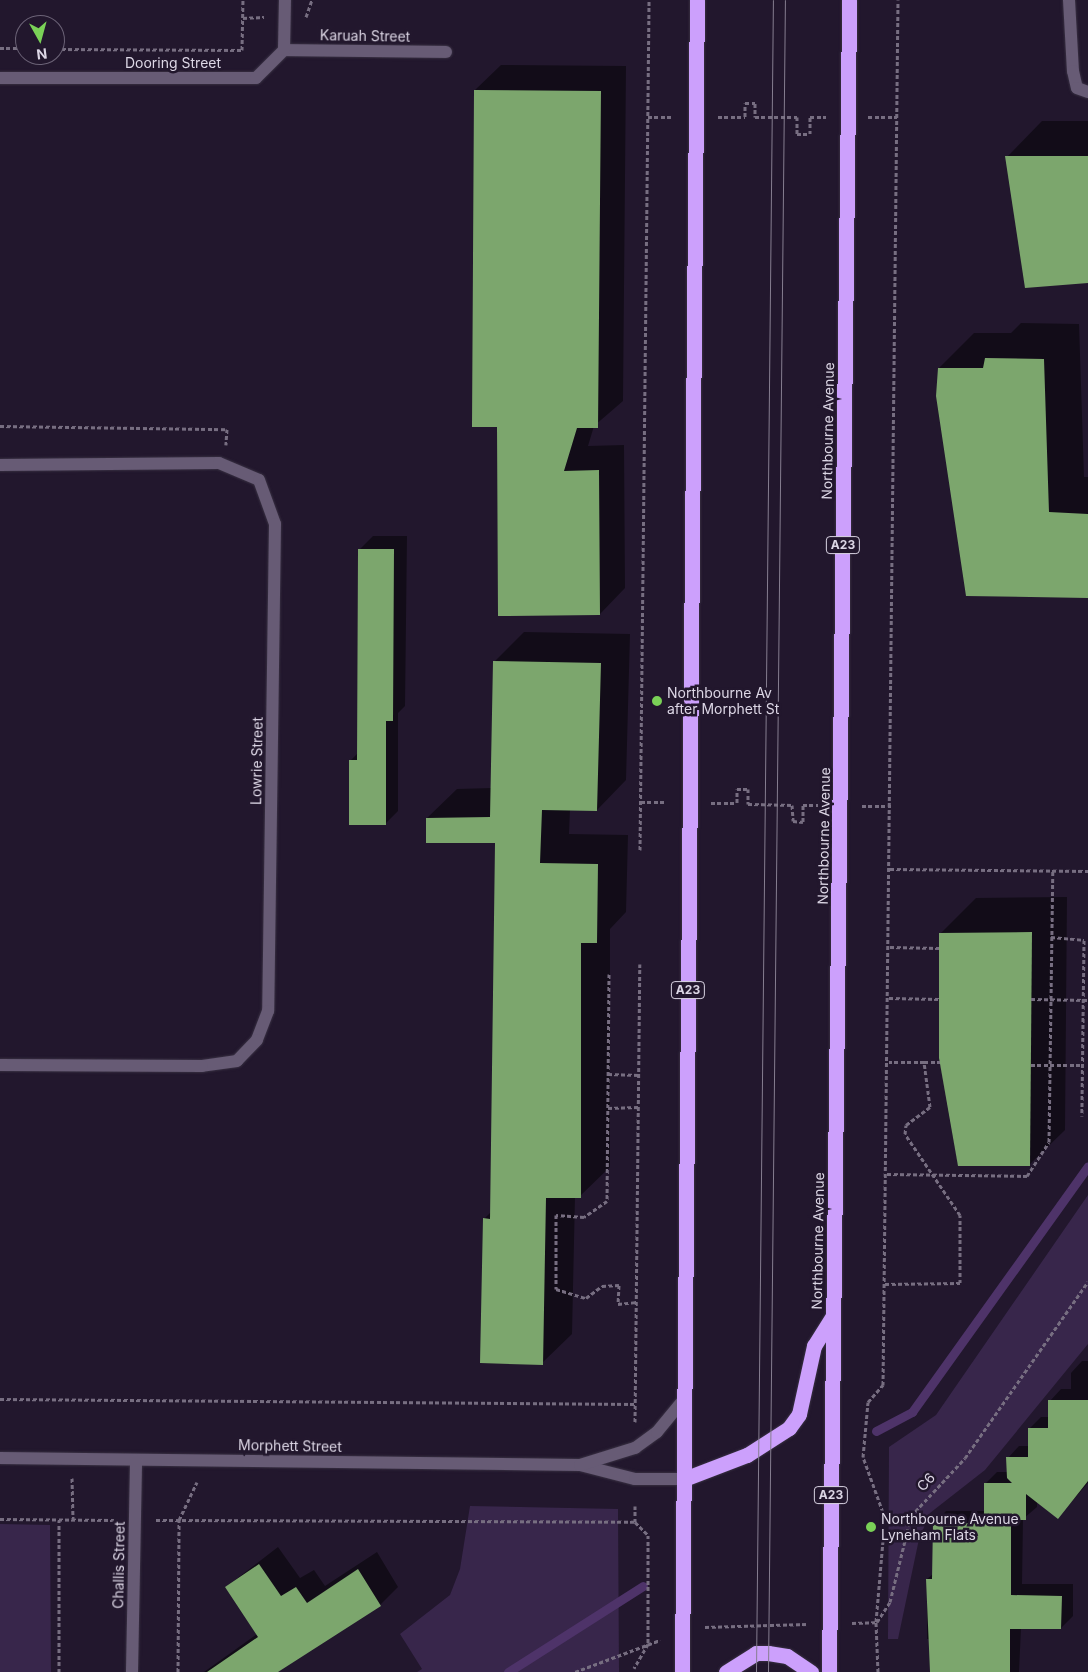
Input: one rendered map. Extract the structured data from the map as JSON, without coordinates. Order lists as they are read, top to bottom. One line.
{"streets":{"highway":["Northbourne Avenue","A23"],"street":["Karuah Street","Dooring Street","Lowrie Street","Morphett Street","Challis Street"],"path":["C6"]},"crossings":[["Karuah Street","Dooring Street"],["A23","Morphett Street"],["Morphett Street","Challis Street"]],"places":["Northbourne Av after Morphett St","Northbourne Avenue Lyneham Flats"],"north":"bottom"}
